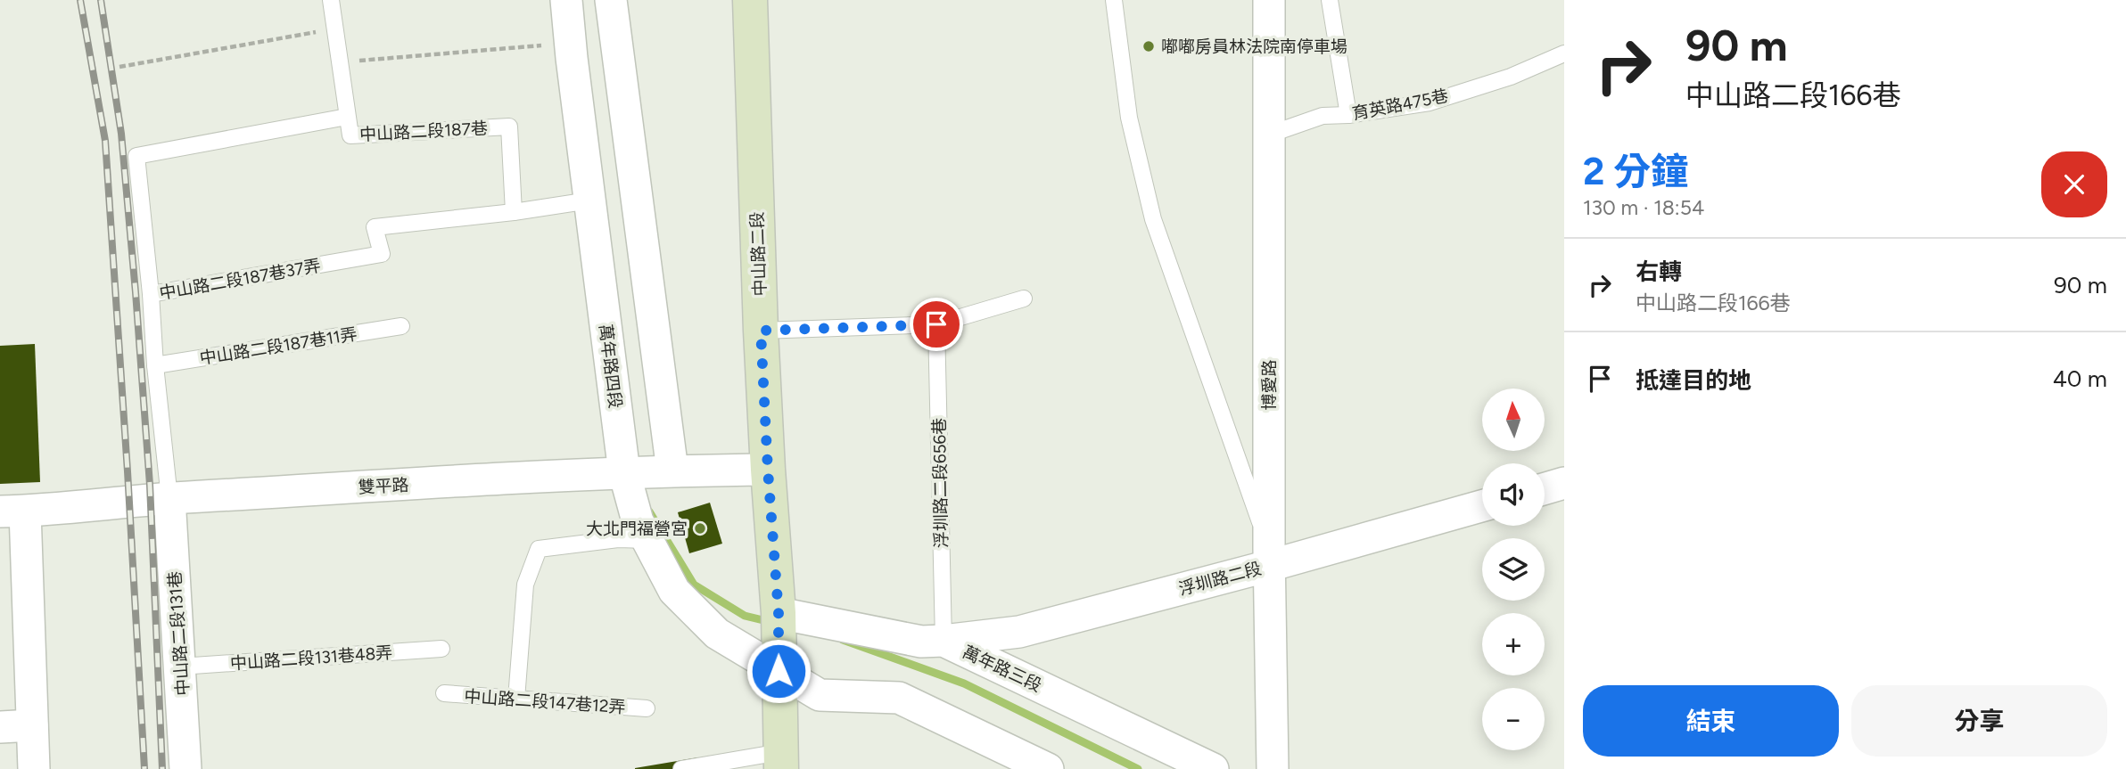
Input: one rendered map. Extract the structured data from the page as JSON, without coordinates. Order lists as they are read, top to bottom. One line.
{"streets":{"street":["中山路二段","萬年路四段","博愛路","雙平路","浮圳路二段","中山路二段131巷","萬年路三段"],"lane":["育英路475巷","中山路二段187巷","中山路二段187巷37弄","中山路二段187巷11弄","浮圳路二段656巷","中山路二段131巷48弄","中山路二段147巷12弄"]},"crossings":[["育英路475巷","博愛路"],["中山路二段187巷","中山路二段187巷37弄"],["中山路二段","萬年路四段"],["中山路二段","雙平路"],["中山路二段","萬年路三段"],["萬年路四段","雙平路"],["博愛路","浮圳路二段"],["浮圳路二段656巷","浮圳路二段"],["浮圳路二段656巷","萬年路三段"],["雙平路","中山路二段131巷"],["浮圳路二段","萬年路三段"],["中山路二段131巷","中山路二段131巷48弄"]],"places":["嘟嘟房員林法院南停車場","大北門福營宮"],"north":"top","page":{"turn":["90 m","中山路二段166巷"],"heading":["2 分鐘","130 m · 18:54"],"list":[{"name":"右轉","note":"中山路二段166巷","value":"90 m"},{"name":"抵達目的地","value":"40 m"}],"map_buttons":["+","−"],"buttons":["結束","分享"]}}
